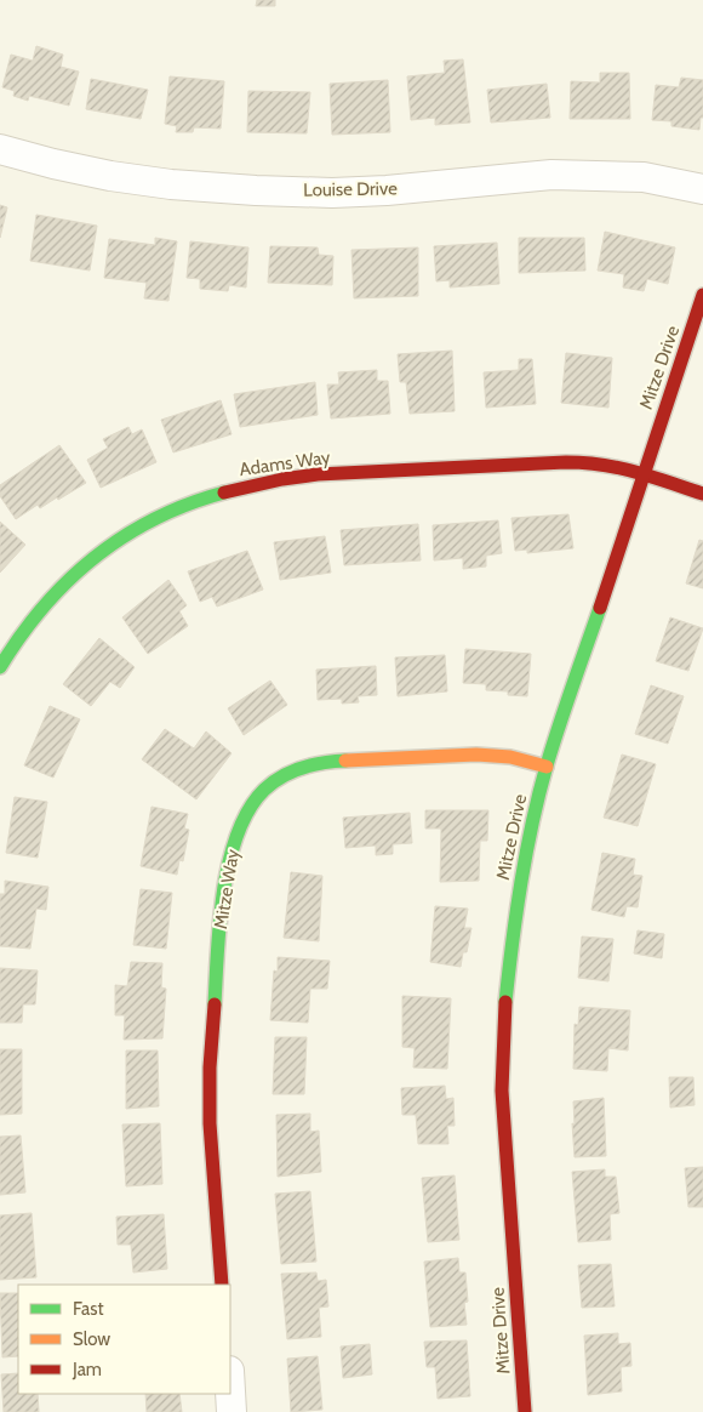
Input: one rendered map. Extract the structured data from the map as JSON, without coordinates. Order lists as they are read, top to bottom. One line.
{"streets":{"street":["Louise Drive","Mitze Drive","Adams Way","Mitze Way"]},"crossings":[["Mitze Drive","Adams Way"],["Mitze Drive","Mitze Way"]],"legend":["Fast","Slow","Jam"]}
